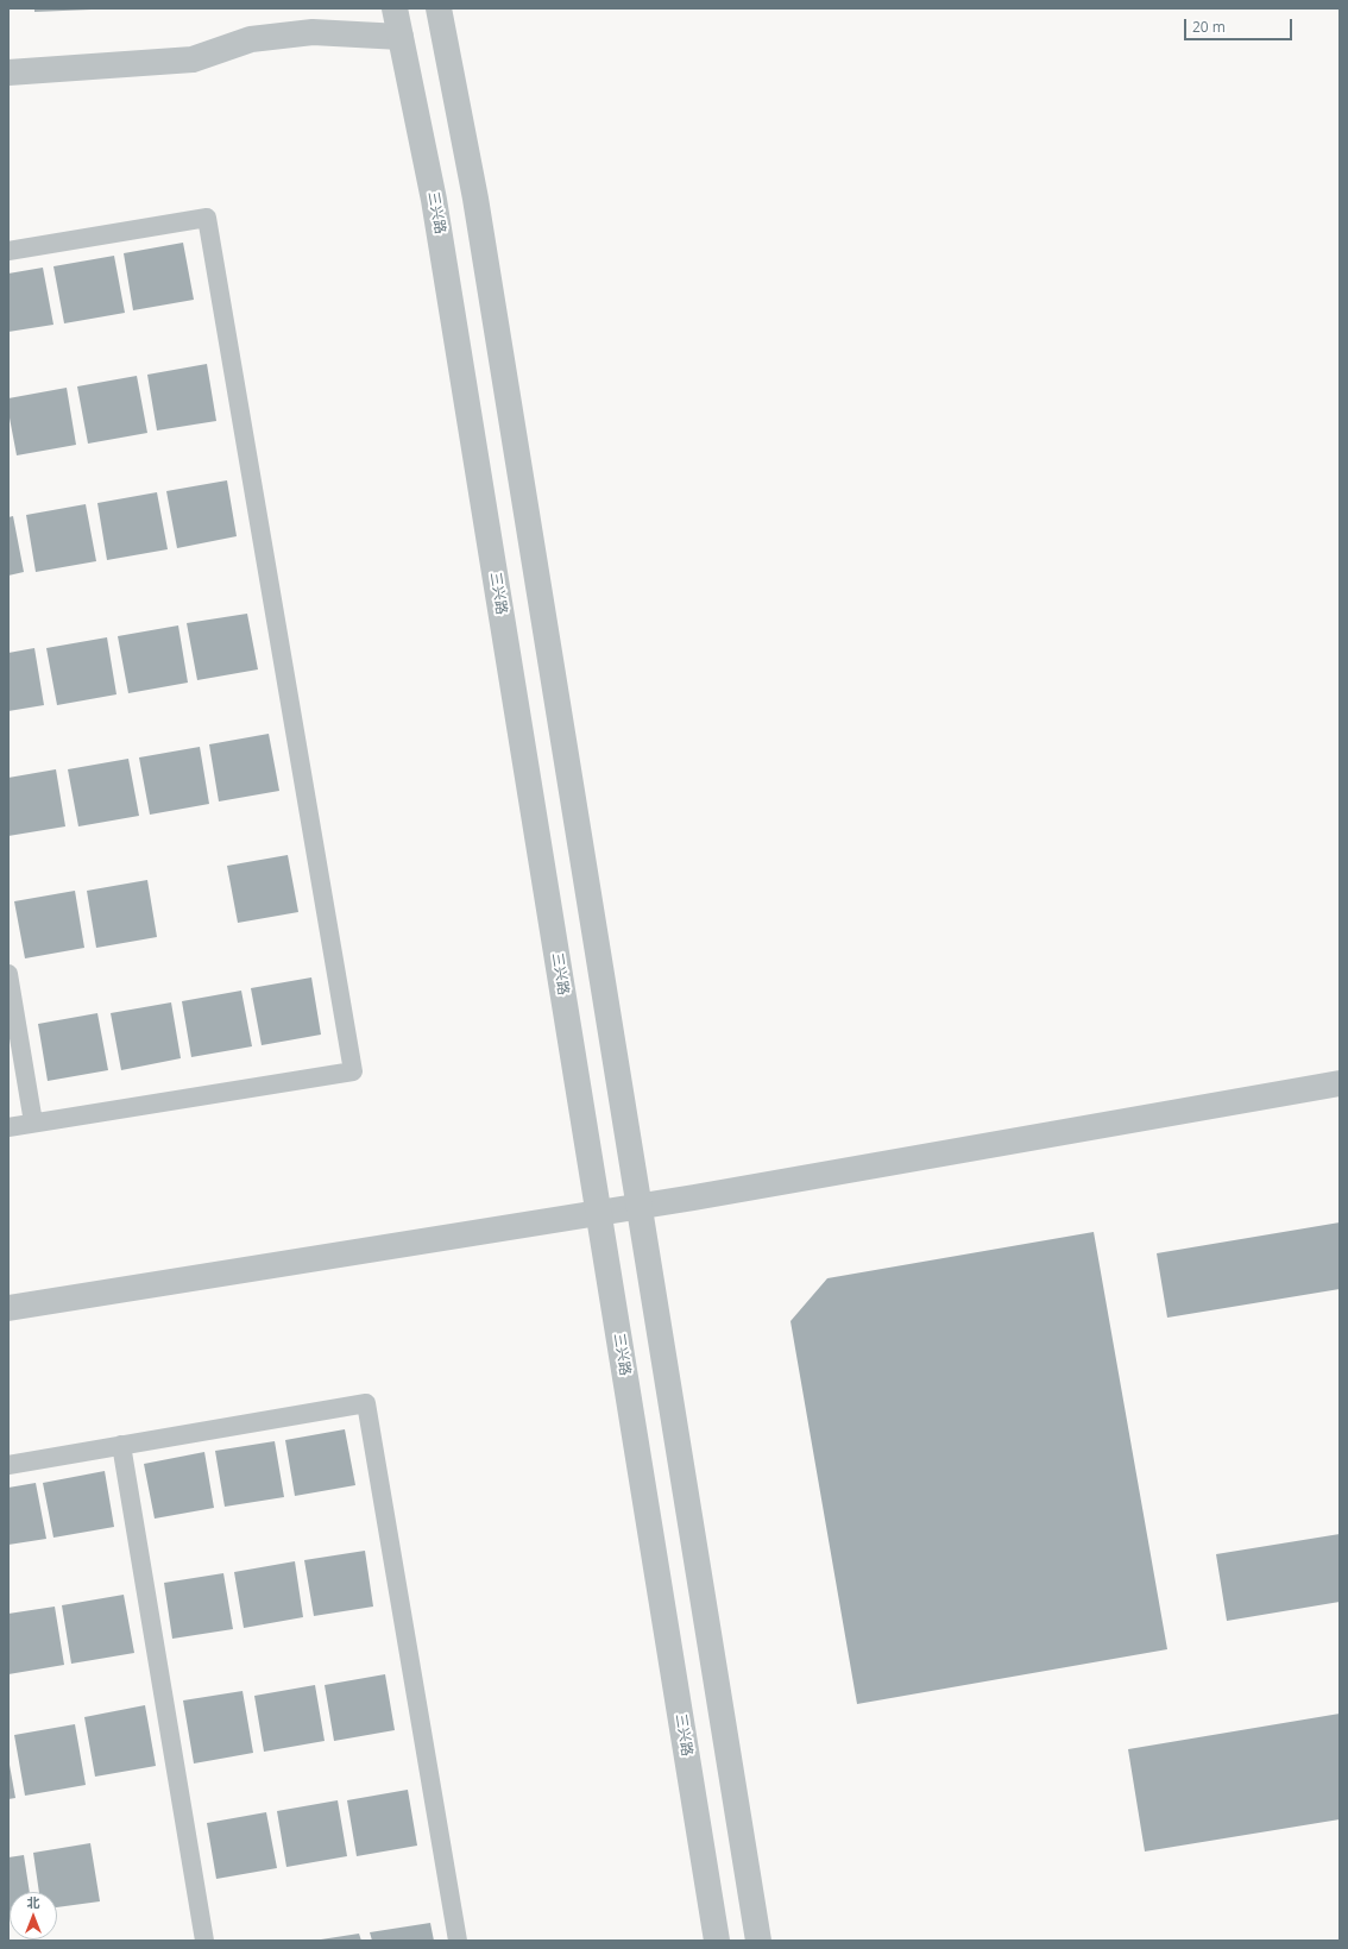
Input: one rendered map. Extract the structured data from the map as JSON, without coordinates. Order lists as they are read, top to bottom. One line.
{"streets":{"street":["三兴路"]},"scale_bar":"20 m","north":"top"}
